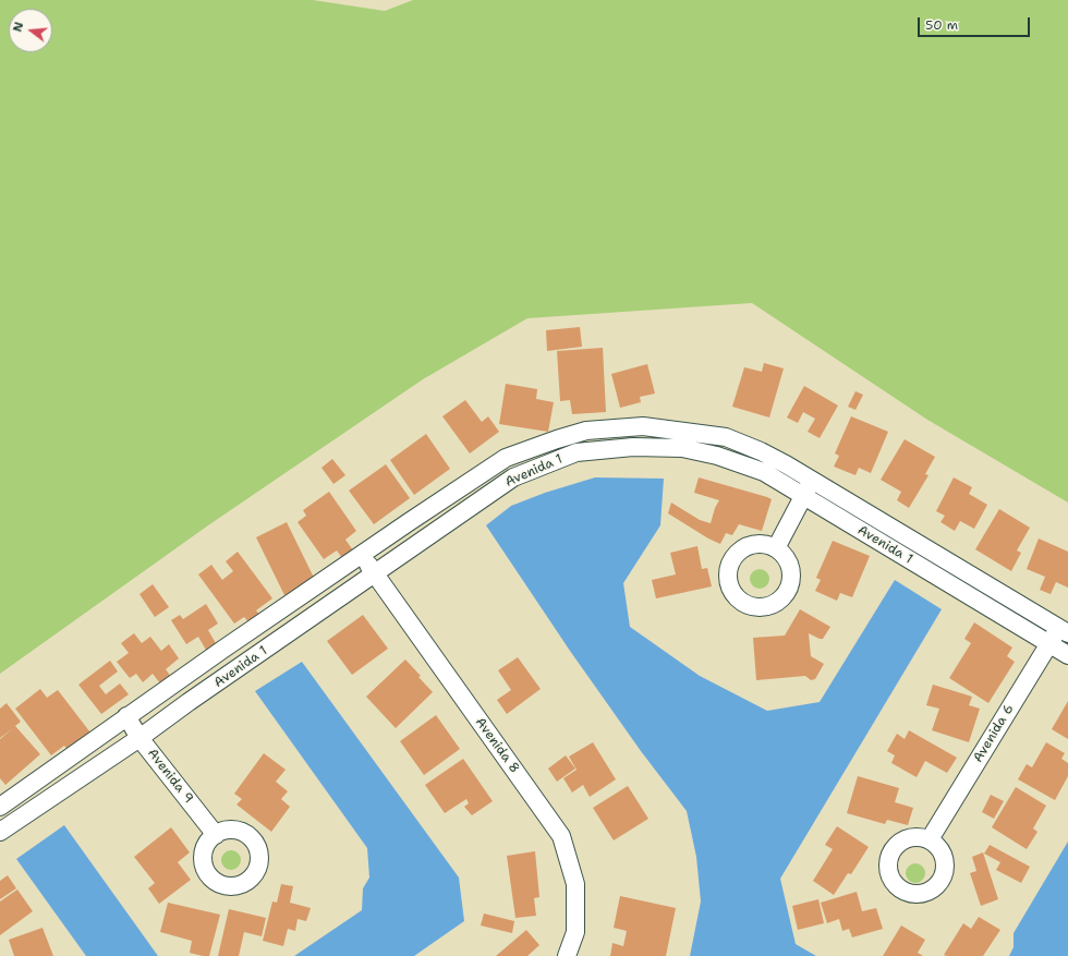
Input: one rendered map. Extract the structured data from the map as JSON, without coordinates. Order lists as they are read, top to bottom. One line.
{"streets":{"street":["Avenida 1","Avenida 6","Avenida 8","Avenida 9"]},"crossings":[["Avenida 1","Avenida 6"],["Avenida 1","Avenida 8"],["Avenida 1","Avenida 9"]],"scale_bar":"50 m","north":"left"}
